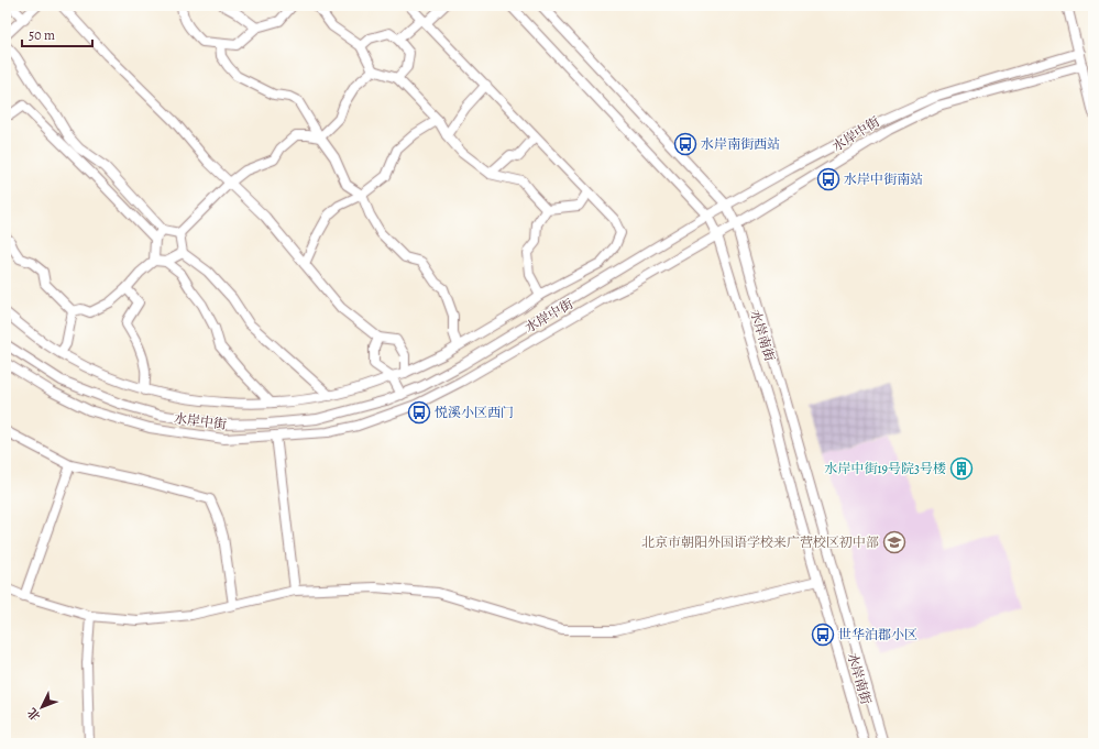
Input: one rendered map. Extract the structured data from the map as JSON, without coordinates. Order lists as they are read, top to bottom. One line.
{"streets":{"street":["水岸中街","水岸南街"]},"crossings":[["水岸中街","水岸南街"]],"places":{"bus stop":["水岸南街西站","水岸中街南站","悦溪小区西门","世华泊郡小区"],"building":["水岸中街19号院3号楼"],"school or university":["北京市朝阳外国语学校来广营校区初中部"]},"scale_bar":"50 m","north":"bottom left"}
